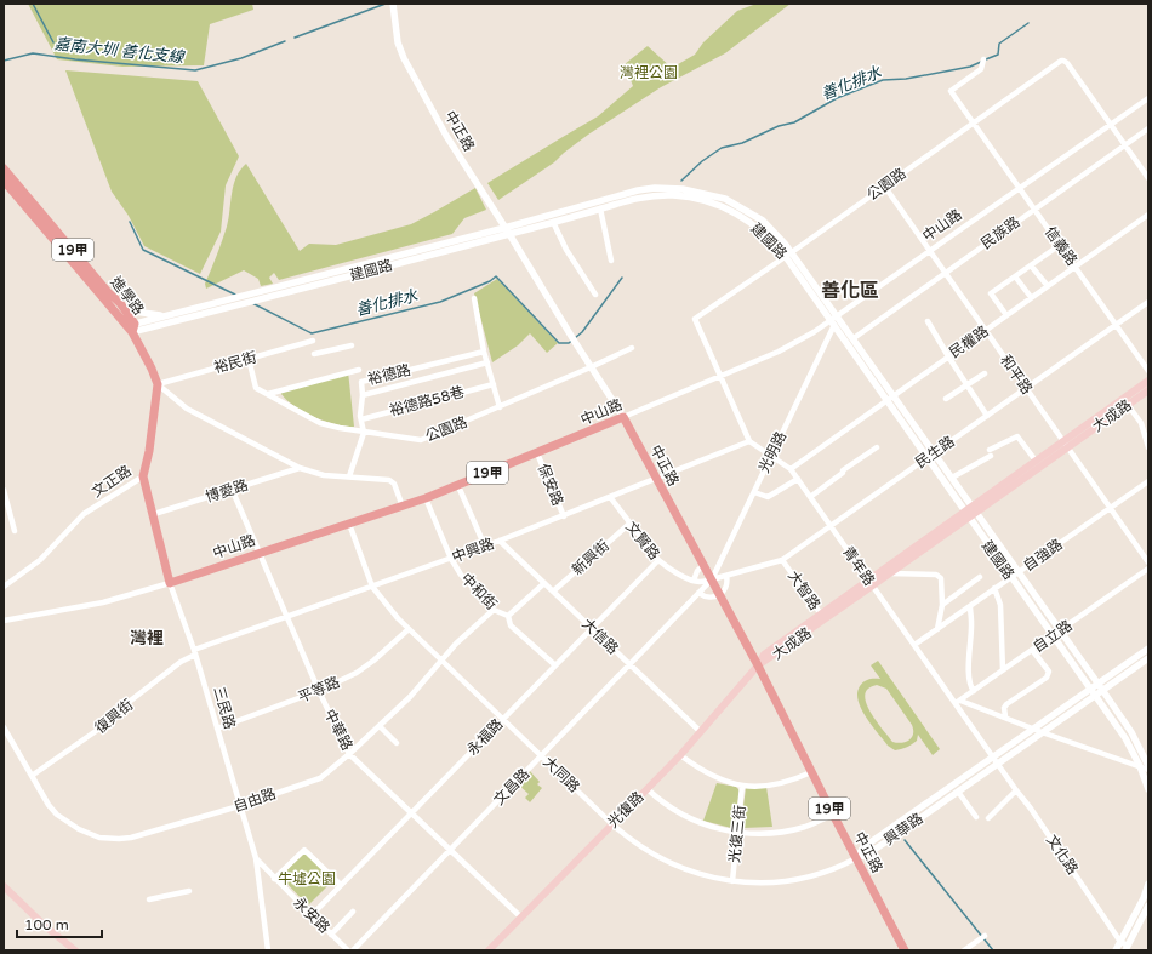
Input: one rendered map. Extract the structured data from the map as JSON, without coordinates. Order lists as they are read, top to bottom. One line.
{"streets":{"main road":["中正路","中山路","19甲","進學路","大成路","文正路","三民路","光復路"],"street":["公園路","民族路","建國路","信義路","民權路","裕民街","裕德路","和平路","裕德路58巷","光明路","民生路","保安路","博愛路","文賢路","中興路","自強路","新興街","青年路","大智路","中和街","大信路","自立路","平等路","復興街","中華路","永福路","大同路","文昌路","自由路","興華路","光復三街","文化路","永安路"]},"crossings":[["中正路","公園路"],["中正路","中山路"],["中正路","建國路"],["中正路","大成路"],["中正路","光明路"],["中正路","民生路"],["中正路","中興路"],["中正路","大同路"],["中正路","文昌路"],["中正路","光復路"],["中正路","興華路"],["公園路","中山路"],["公園路","建國路"],["公園路","信義路"],["公園路","裕民街"],["公園路","裕德路"],["公園路","和平路"],["中山路","建國路"],["中山路","信義路"],["中山路","和平路"],["中山路","光明路"],["中山路","保安路"],["中山路","中和街"],["中山路","三民路"],["中山路","中華路"],["中山路","大同路"],["民族路","建國路"],["民族路","信義路"],["民族路","和平路"],["建國路","19甲"],["建國路","進學路"],["建國路","民權路"],["建國路","大成路"],["建國路","光明路"],["建國路","民生路"],["建國路","自強路"],["建國路","自立路"],["建國路","興華路"],["信義路","民權路"],["信義路","民生路"],["19甲","進學路"],["19甲","裕民街"],["19甲","文正路"],["民權路","和平路"],["民權路","青年路"],["裕民街","文正路"],["裕德路","裕德路58巷"],["和平路","大成路"],["和平路","民生路"],["和平路","自強路"],["大成路","青年路"],["大成路","大智路"],["大成路","光復路"],["光明路","民生路"],["光明路","青年路"],["光明路","文昌路"],["民生路","青年路"],["民生路","大智路"],["民生路","文昌路"],["文正路","三民路"],["保安路","中興路"],["博愛路","三民路"],["博愛路","中華路"],["文賢路","中興路"],["文賢路","新興街"],["文賢路","永福路"],["中興路","青年路"],["中興路","中和街"],["中興路","大信路"],["中興路","三民路"],["中興路","復興街"],["中興路","中華路"],["中興路","大同路"],["自強路","青年路"],["新興街","大信路"],["青年路","自立路"],["青年路","興華路"],["青年路","文化路"],["中和街","永福路"],["中和街","自由路"],["大信路","永福路"],["大信路","文昌路"],["大信路","光復路"],["平等路","三民路"],["平等路","中華路"],["平等路","大同路"],["三民路","復興街"],["三民路","自由路"],["三民路","永安路"],["復興街","自由路"],["中華路","永福路"],["中華路","文昌路"],["中華路","自由路"],["中華路","光復路"],["永福路","大同路"],["永福路","永安路"],["大同路","文昌路"],["大同路","自由路"],["大同路","光復路"],["大同路","興華路"],["大同路","光復三街"],["興華路","文化路"]],"districts":["善化區","灣裡"],"water":["嘉南大圳 善化支線","善化排水"],"parks":["灣裡公園","牛墟公園"],"scale_bar":"100 m"}
